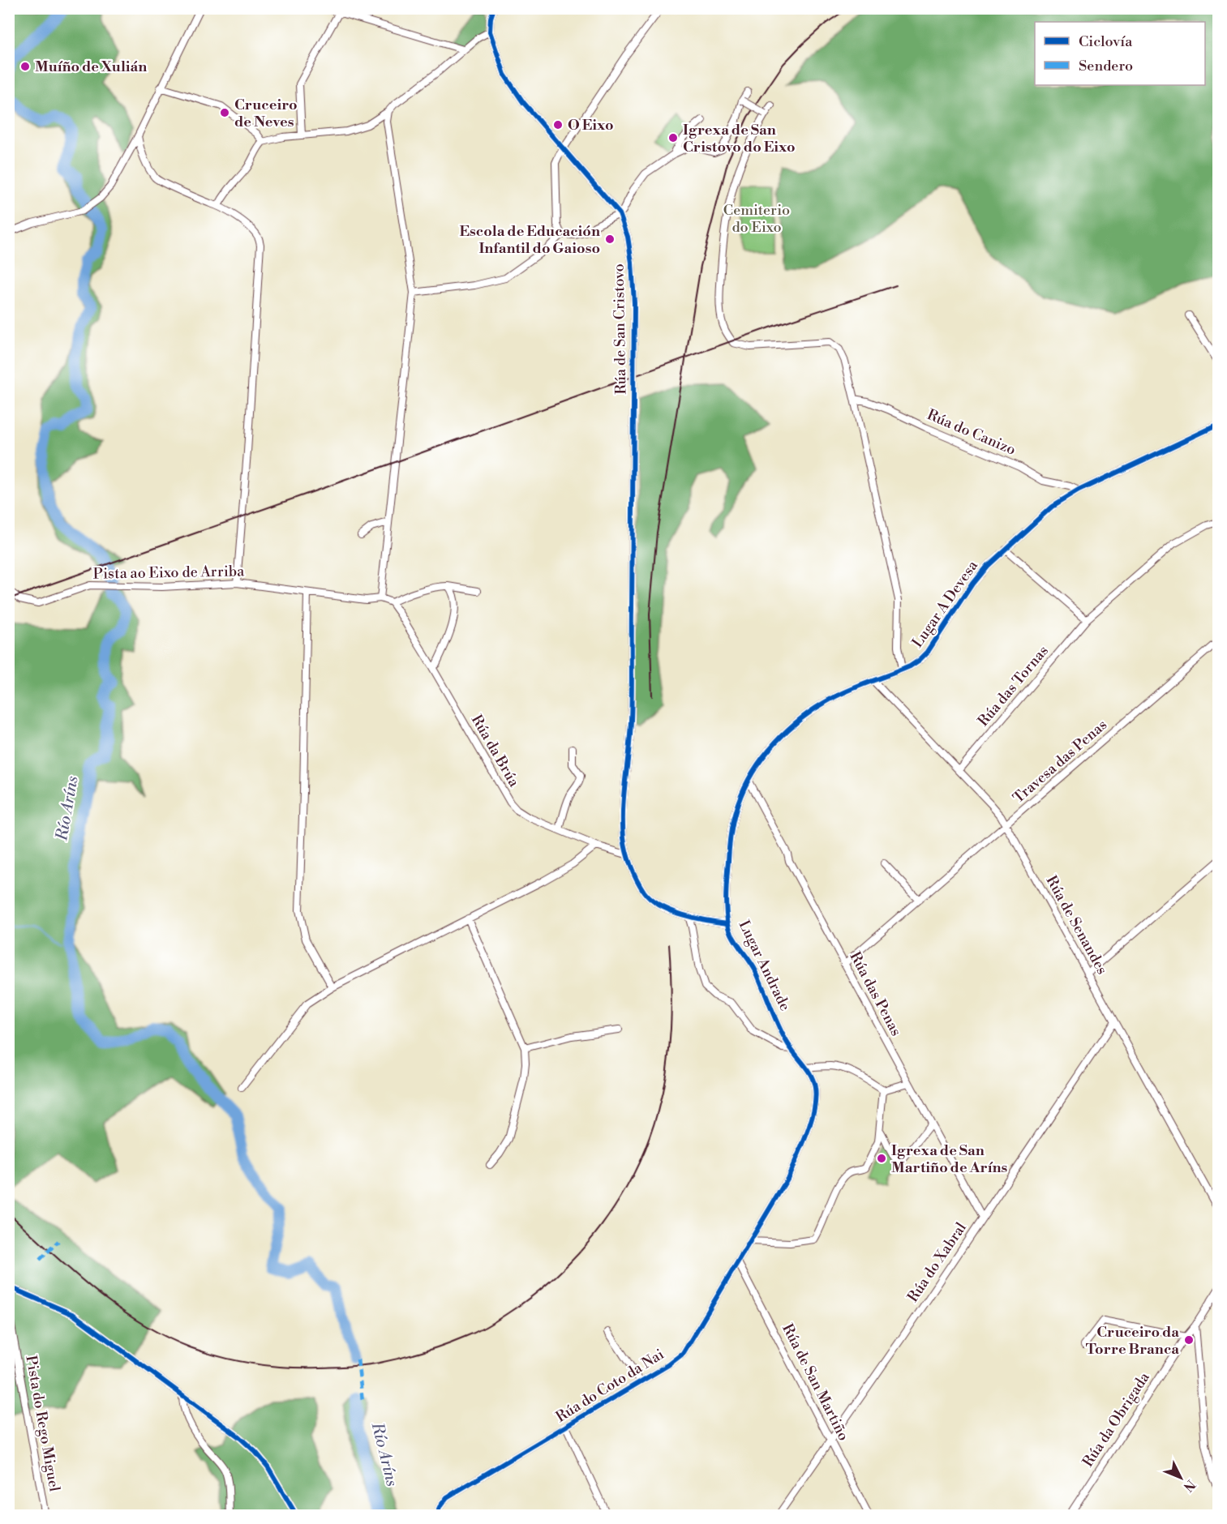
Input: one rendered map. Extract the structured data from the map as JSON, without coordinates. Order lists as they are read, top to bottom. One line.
{"streets":{"street":["Rúa de San Cristovo","Rúa do Canizo","Pista ao Eixo de Arriba","Lugar A Devesa","Rúa das Tornas","Rúa da Brúa","Travesa das Penas","Rúa de Senandes","Lugar Andrade","Rúa das Penas","Rúa do Xabral","Rúa de San Martiño","Rúa do Coto da Nai","Rúa da Obrigada","Pista do Rego Miguel"]},"crossings":[["Rúa de San Cristovo","Rúa da Brúa"],["Rúa do Canizo","Lugar A Devesa"],["Pista ao Eixo de Arriba","Rúa da Brúa"],["Lugar A Devesa","Rúa de Senandes"],["Lugar A Devesa","Lugar Andrade"],["Lugar A Devesa","Rúa das Penas"],["Rúa das Tornas","Rúa de Senandes"],["Travesa das Penas","Rúa de Senandes"],["Travesa das Penas","Rúa das Penas"],["Rúa de Senandes","Rúa do Xabral"],["Lugar Andrade","Rúa do Coto da Nai"],["Rúa das Penas","Rúa do Xabral"],["Rúa do Xabral","Rúa de San Martiño"],["Rúa de San Martiño","Rúa do Coto da Nai"]],"water":["Río Aríns"],"parks":["Cemiterio do Eixo"],"places":["Muíño de Xulián","Cruceiro de Neves","O Eixo","Igrexa de San Cristovo do Eixo","Escola de Educación Infantil do Gaioso","Igrexa de San Martiño de Aríns","Cruceiro da Torre Branca"],"legend":["Ciclovía","Sendero"],"north":"bottom right"}
